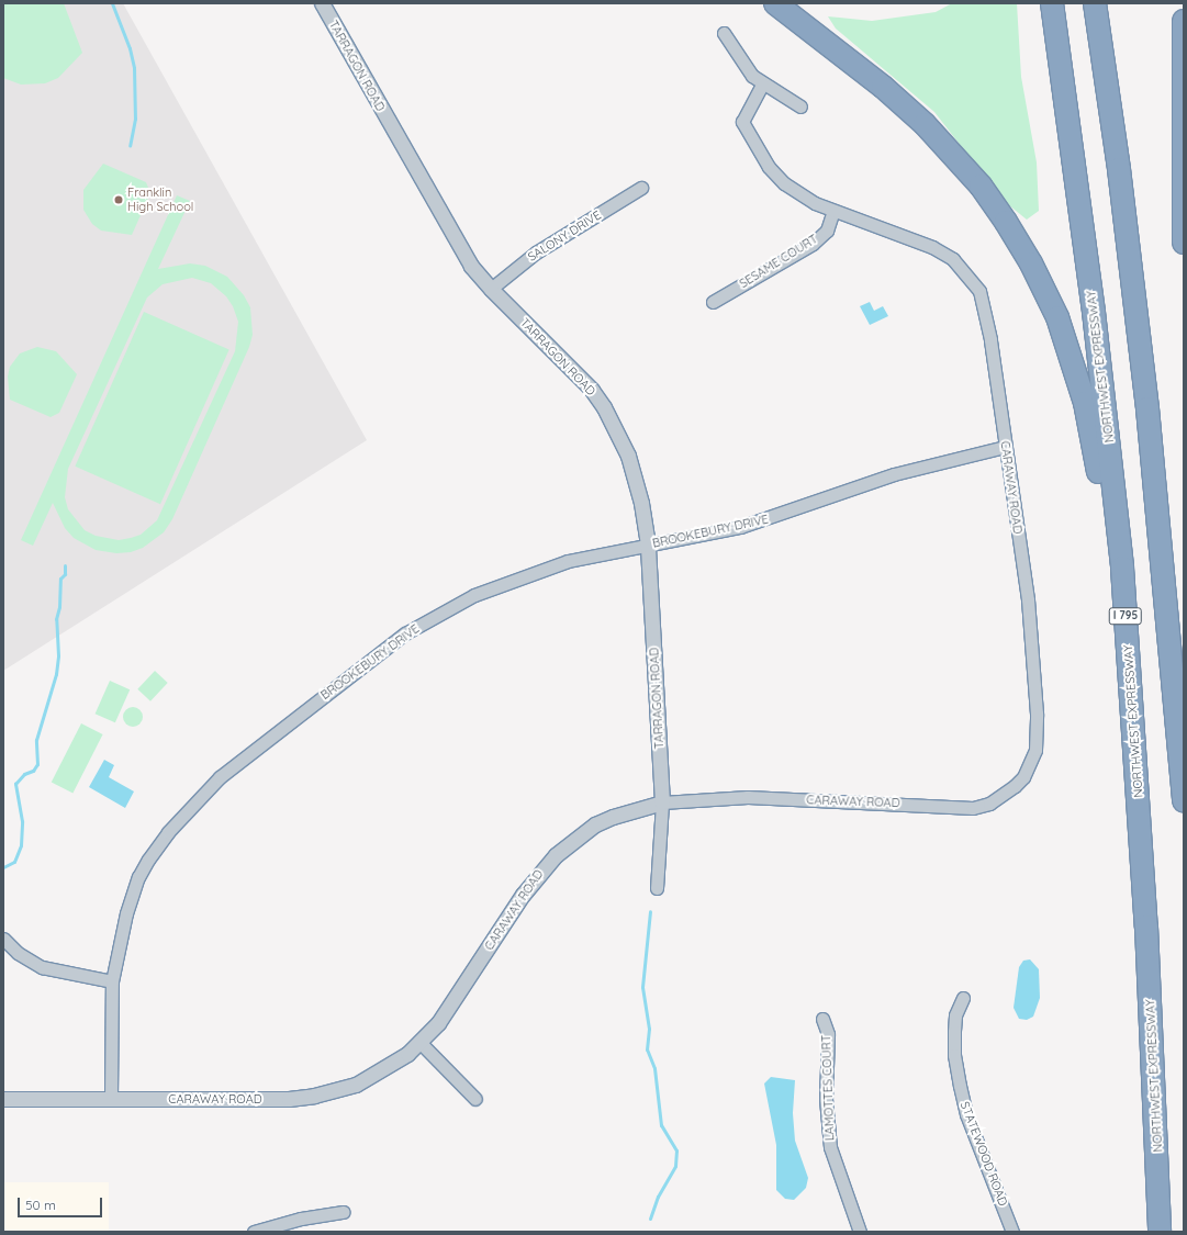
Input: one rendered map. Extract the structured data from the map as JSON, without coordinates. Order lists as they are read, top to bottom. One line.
{"streets":{"highway":["NORTHWEST EXPRESSWAY","I 795"],"street":["TARRAGON ROAD","SALONY DRIVE","SESAME COURT","CARAWAY ROAD","BROOKEBURY DRIVE","LAMOTTES COURT","STATEWOOD ROAD"]},"crossings":[["TARRAGON ROAD","SALONY DRIVE"],["TARRAGON ROAD","CARAWAY ROAD"],["TARRAGON ROAD","BROOKEBURY DRIVE"],["SESAME COURT","CARAWAY ROAD"],["CARAWAY ROAD","BROOKEBURY DRIVE"]],"places":["Franklin High School"],"scale_bar":"50 m"}
